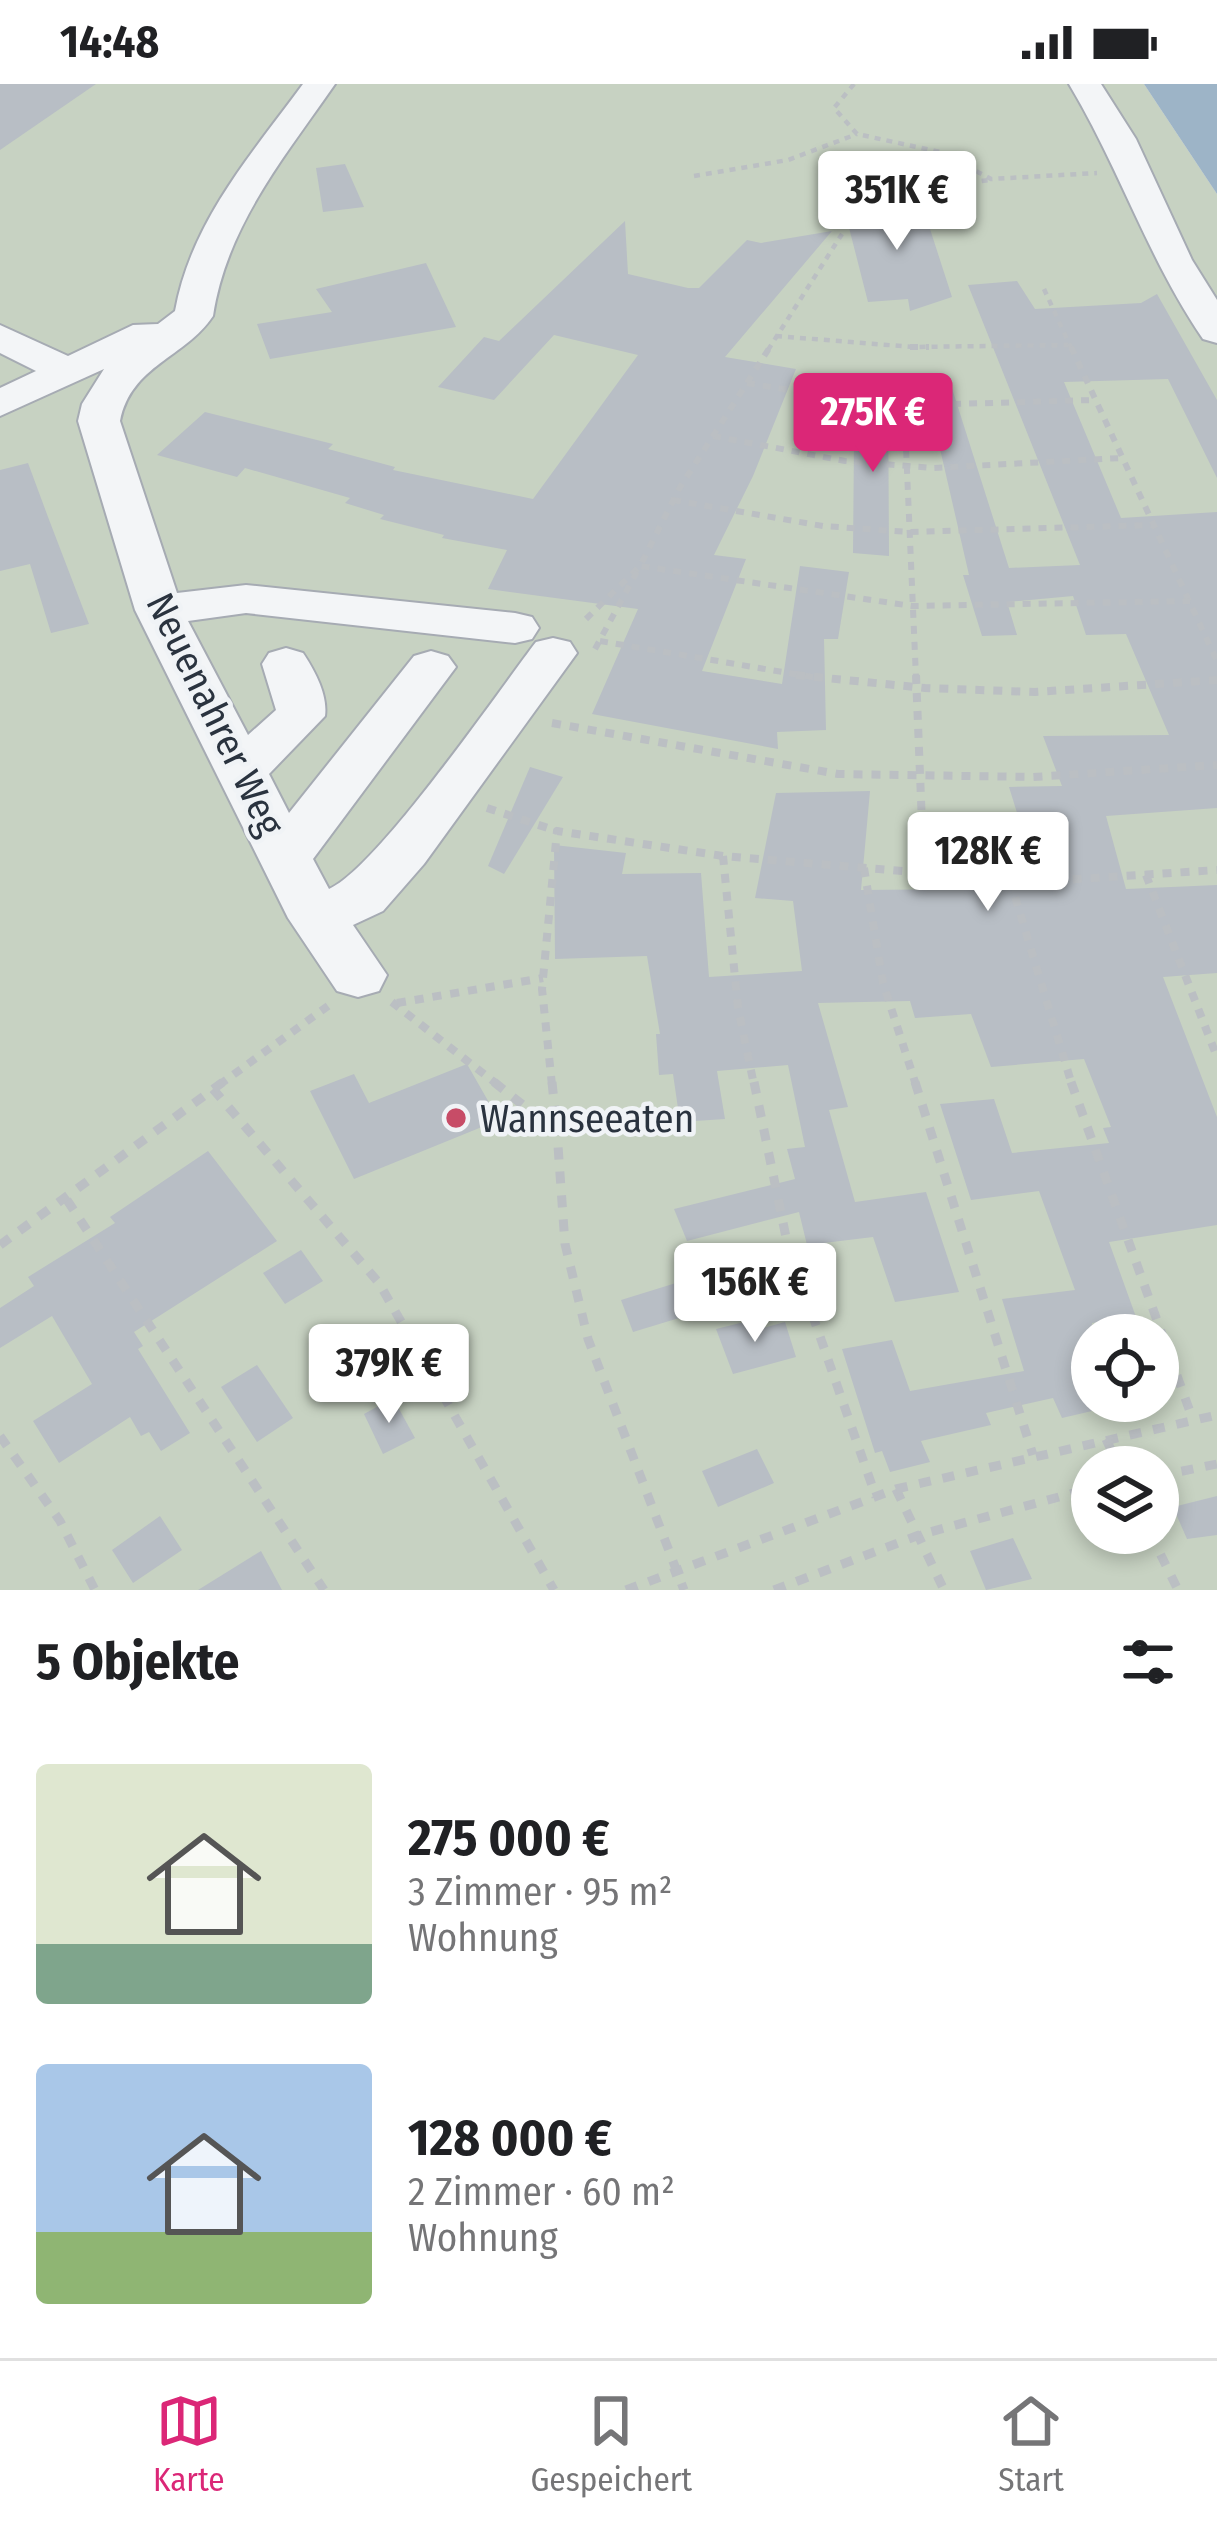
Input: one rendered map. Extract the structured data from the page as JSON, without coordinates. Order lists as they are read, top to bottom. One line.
{"streets":{"lane":["Neuenahrer Weg"]},"places":["Wannseeaten"],"page":{"status":"14:48","price":["351K €","275K €","128K €","156K €","379K €"],"heading":"5 Objekte","list":[{"name":"275 000 €","note":"3 Zimmer · 95 m² · Wohnung"},{"name":"128 000 €","note":"2 Zimmer · 60 m² · Wohnung"}],"tabs":["Karte","Gespeichert","Start"]}}
